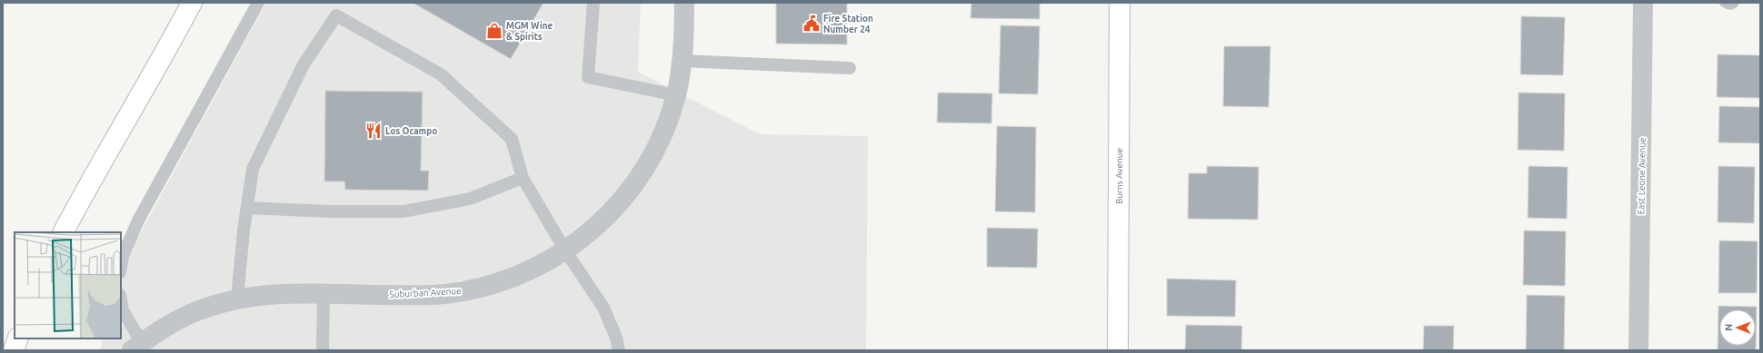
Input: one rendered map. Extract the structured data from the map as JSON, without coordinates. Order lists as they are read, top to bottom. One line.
{"streets":{"main road":["Burns Avenue"],"street":["East Leone Avenue","Suburban Avenue"]},"places":{"public building":["Fire Station Number 24"],"shop":["MGM Wine & Spirits"],"restaurant":["Los Ocampo"]},"north":"left"}
